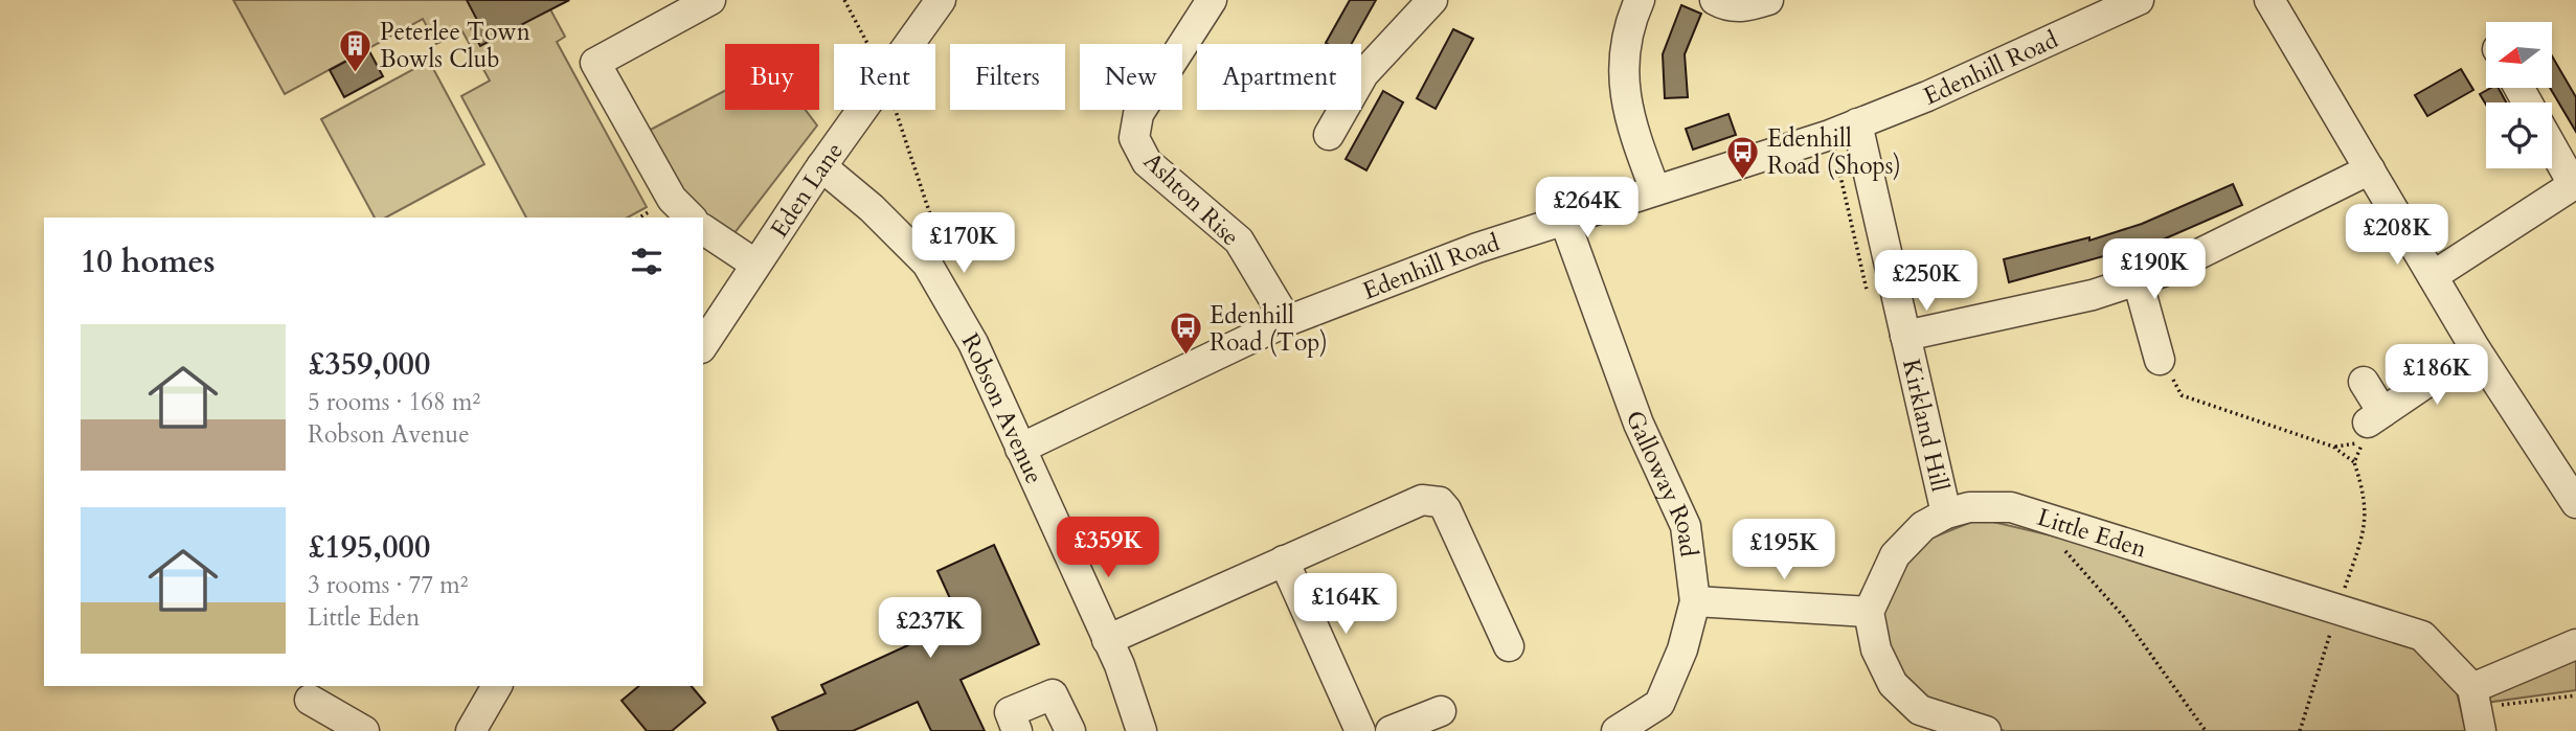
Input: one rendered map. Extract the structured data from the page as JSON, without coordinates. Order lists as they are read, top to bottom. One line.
{"streets":{"street":["Edenhill Road","Eden Lane","Ashton Rise","Robson Avenue","Kirkland Hill","Galloway Road","Little Eden"]},"crossings":[["Edenhill Road","Ashton Rise"],["Edenhill Road","Robson Avenue"],["Edenhill Road","Kirkland Hill"],["Edenhill Road","Galloway Road"],["Eden Lane","Robson Avenue"],["Kirkland Hill","Little Eden"]],"places":{"building":["Peterlee Town Bowls Club"],"bus stop":["Edenhill Road (Shops)","Edenhill Road (Top)"]},"north":"left","page":{"chip":["Buy","Rent","Filters","New","Apartment"],"price":["£264K","£208K","£170K","£190K","£250K","£186K","£359K","£195K","£164K","£237K"],"heading":"10 homes","list":[{"name":"£359,000","note":"5 rooms · 168 m² · Robson Avenue"},{"name":"£195,000","note":"3 rooms · 77 m² · Little Eden"}]}}
